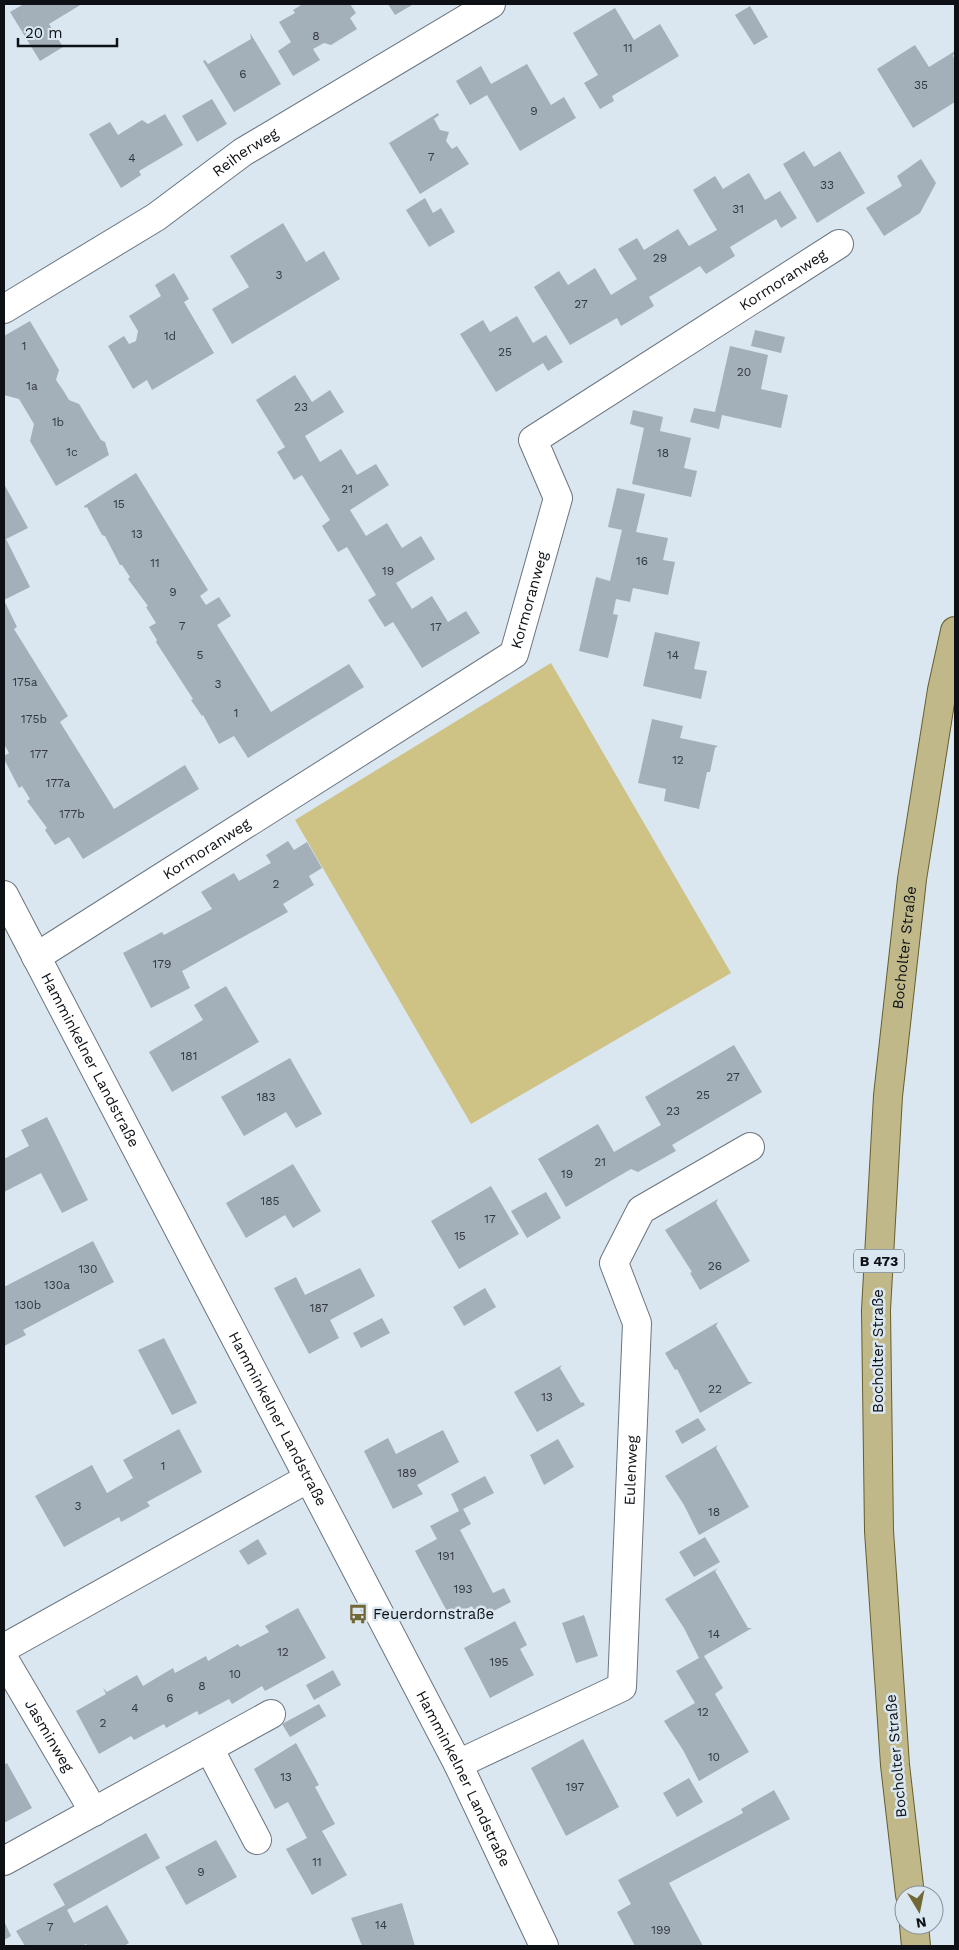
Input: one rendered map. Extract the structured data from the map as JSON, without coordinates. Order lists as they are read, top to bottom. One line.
{"streets":{"main road":["Bocholter Straße","B 473"],"street":["Reiherweg","Kormoranweg","Hamminkelner Landstraße","Eulenweg","Jasminweg"]},"crossings":[["Kormoranweg","Hamminkelner Landstraße"],["Hamminkelner Landstraße","Eulenweg"]],"places":{"bus stop":["Feuerdornstraße"]},"house_numbers":["8","11","6","35","9","7","4","33","31","29","3","27","1d","1","25","20","1a","23","1b","1c","18","21","15","13","16","11","19","9","7","17","5","14","175a","3","1","175b","177","12","177a","177b","2","179","181","27","25","183","23","21","19","185","17","15","26","130","130a","130b","187","22","13","1","189","3","18","191","193","14","12","195","10","8","6","4","12","2","10","13","197","11","9","14","7","199"],"scale_bar":"20 m","north":"bottom"}
